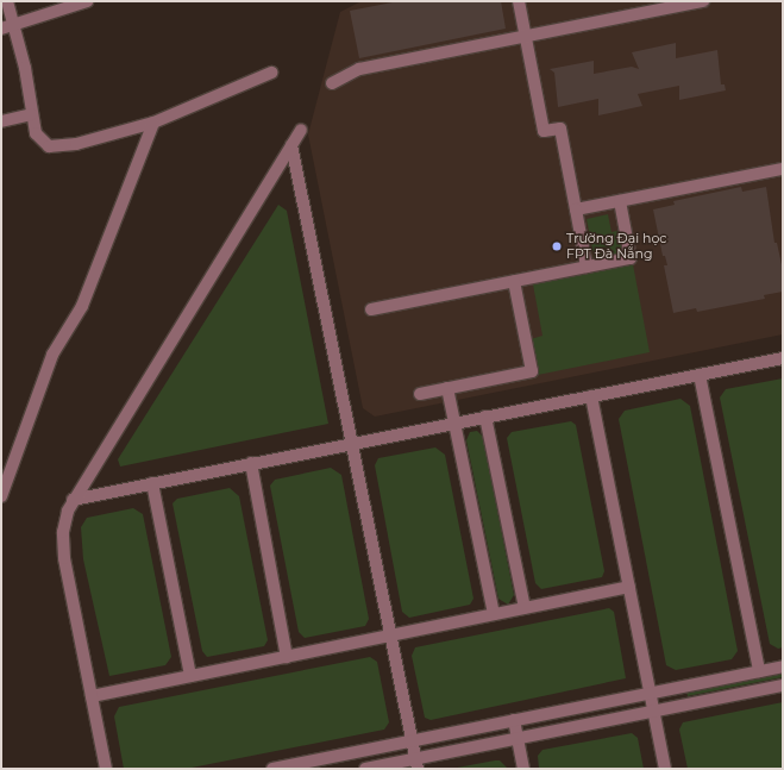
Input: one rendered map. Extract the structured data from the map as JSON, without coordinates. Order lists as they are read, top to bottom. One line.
{"places":["Trường Đại học FPT Đà Nẵng"]}
